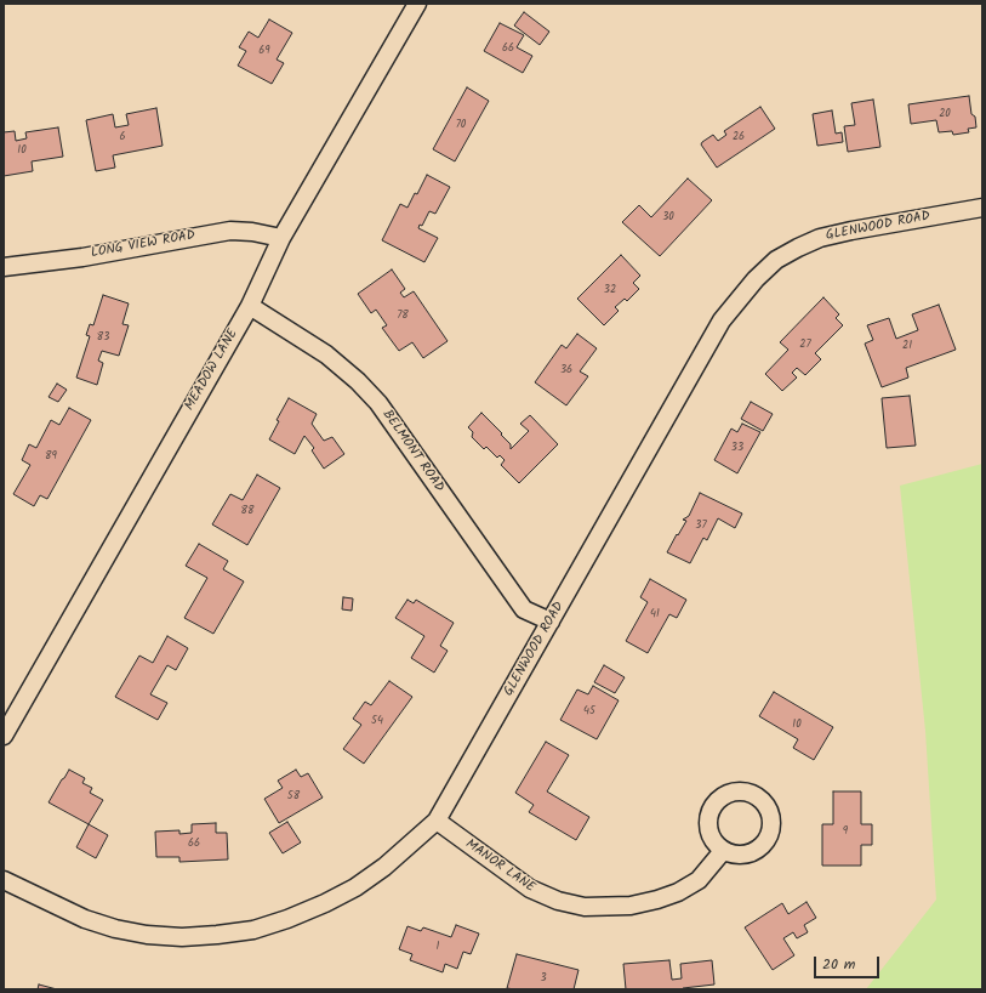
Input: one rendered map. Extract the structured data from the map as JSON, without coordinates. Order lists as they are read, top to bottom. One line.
{"streets":{"street":["GLENWOOD ROAD","LONG VIEW ROAD","MEADOW LANE","BELMONT ROAD","MANOR LANE"]},"crossings":[["GLENWOOD ROAD","BELMONT ROAD"],["GLENWOOD ROAD","MANOR LANE"],["LONG VIEW ROAD","MEADOW LANE"],["MEADOW LANE","BELMONT ROAD"]],"house_numbers":["66","69","20","70","6","26","10","30","32","78","83","27","21","36","33","89","88","37","41","45","54","10","58","9","66","1","3"],"scale_bar":"20 m"}
